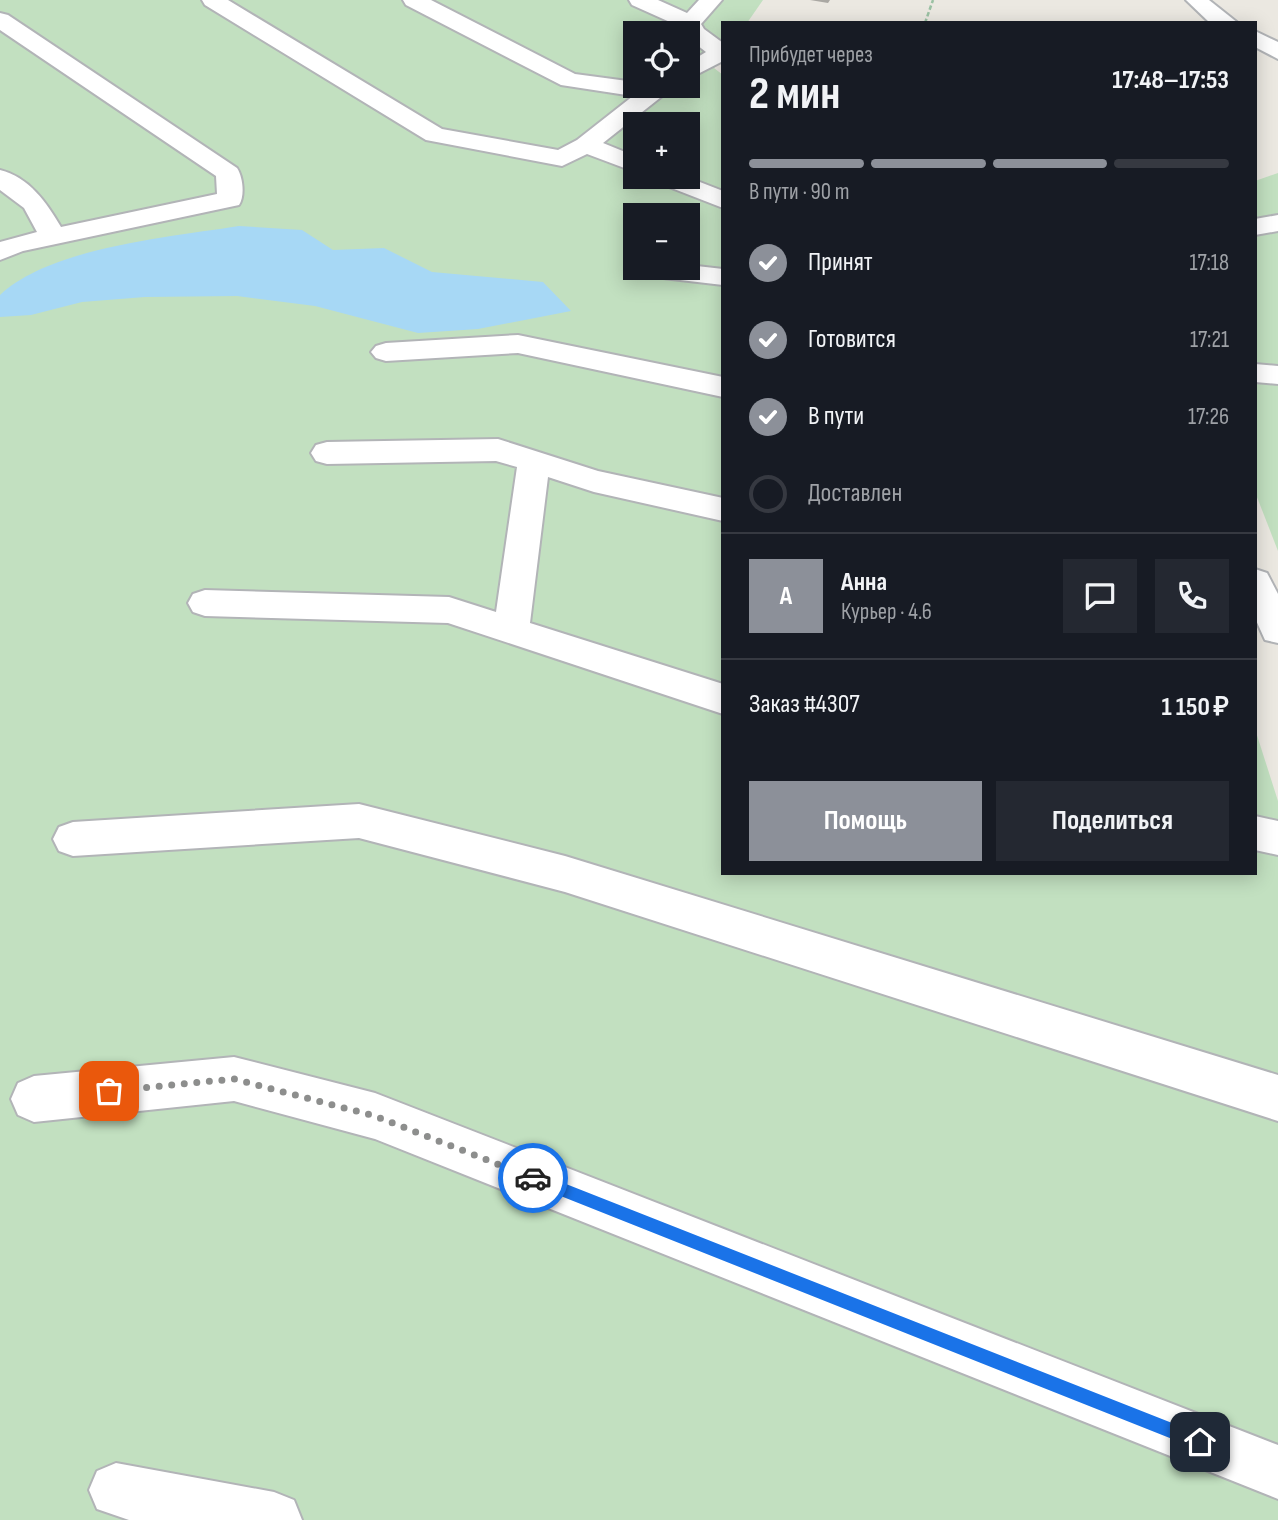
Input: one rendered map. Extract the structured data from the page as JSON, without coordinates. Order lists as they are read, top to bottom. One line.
{"page":{"map_buttons":["+","−"],"heading":["2 мин","Прибудет через","17:48–17:53"],"panel":["Анна","Курьер · 4.6","Заказ #4307","1 150 ₽"],"bar":"В пути · 90 m","list":[["Принят","17:18"],["Готовится","17:21"],["В пути","17:26"],"Доставлен"],"round":"А","buttons":["Помощь","Поделиться"]}}
